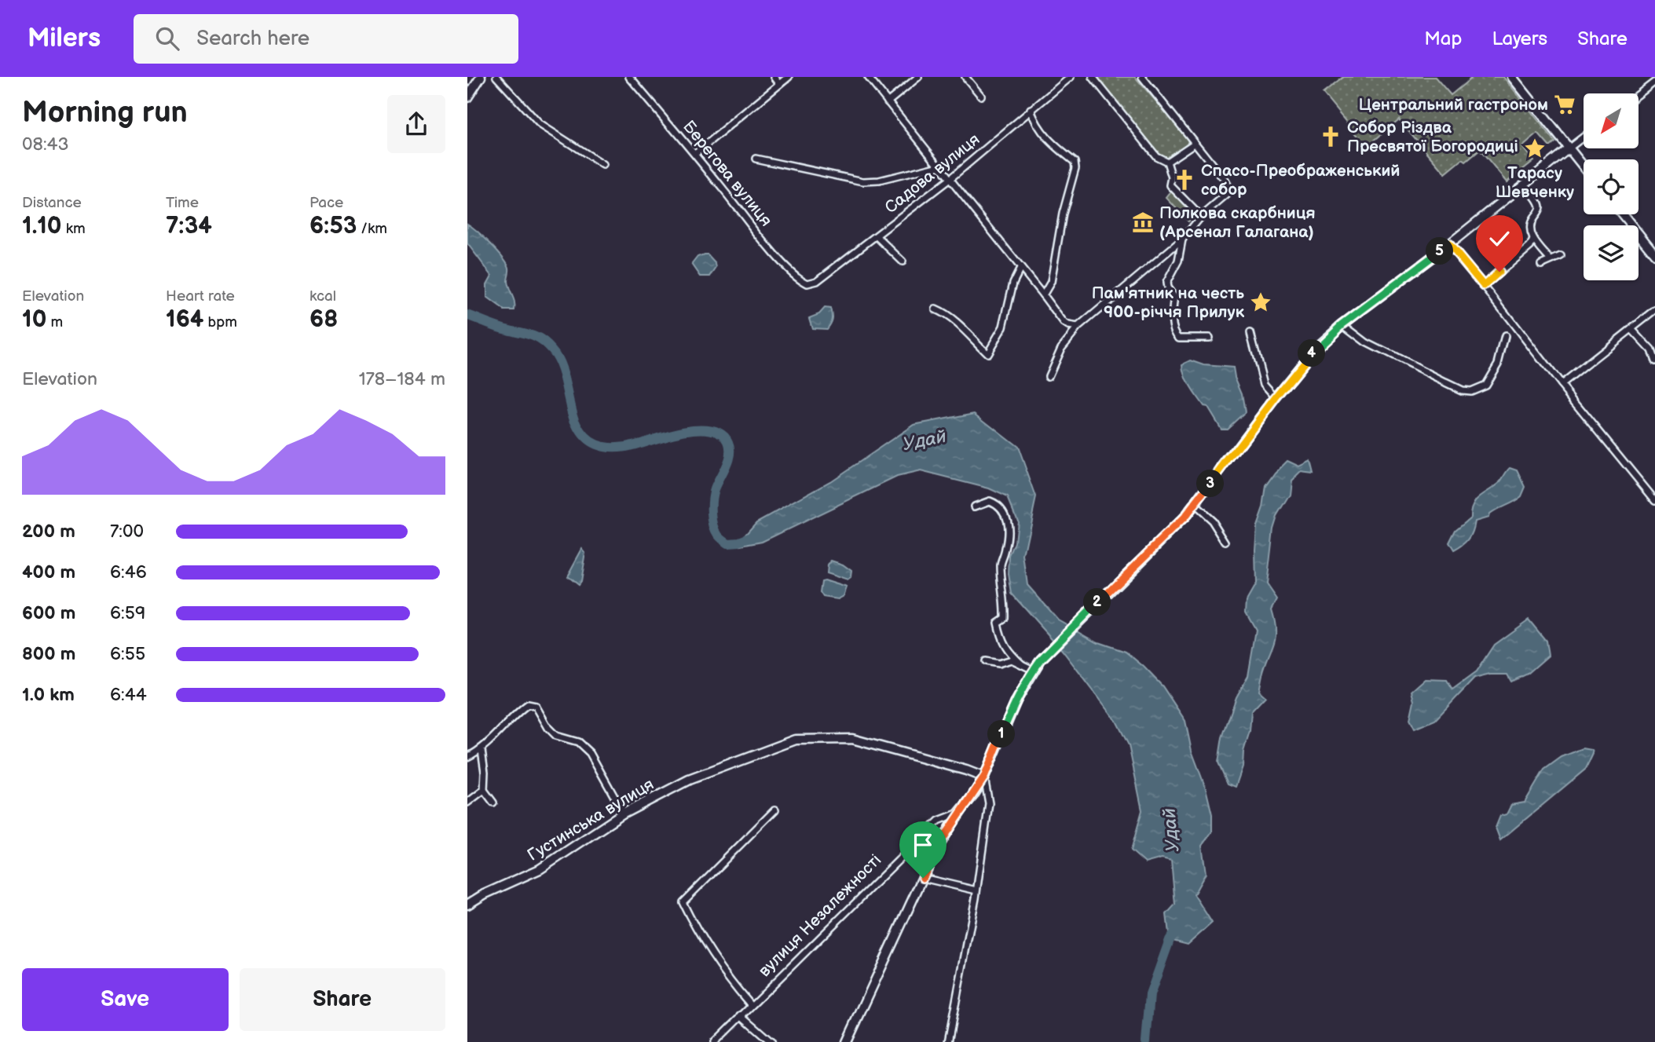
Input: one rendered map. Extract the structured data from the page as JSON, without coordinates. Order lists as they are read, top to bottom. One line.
{"streets":{"main road":["Густинська вулиця","вулиця Незалежності"],"street":["Берегова вулиця","Садова вулиця"]},"crossings":[["Берегова вулиця","Садова вулиця"],["Густинська вулиця","вулиця Незалежності"]],"water":["Удай"],"places":{"supermarket":["Центральний гастроном"],"church":["Собор Різдва Пресвятої Богородиці","Спасо-Преображенський собор"],"place":["Тарасу Шевченку","Пам'ятник на честь 900-річчя Прилук"],"museum":["Полкова скарбниця (Арсенал Галагана)"]},"north":"bottom left","page":{"header":"Milers","search":"Search here","nav":["Map","Layers","Share"],"heading":["Morning run","08:43"],"stats":[["Distance","1.10 km"],["Time","7:34"],["Pace","6:53 /km"],["Elevation","10 m"],["Heart rate","164 bpm"],["kcal","68"]],"pins":["5","4","3","2","1"],"chart":["Elevation","178–184 m"],"list":[{"name":"200 m","note":"7:00"},{"name":"400 m","note":"6:46"},{"name":"600 m","note":"6:59"},{"name":"800 m","note":"6:55"},{"name":"1.0 km","note":"6:44"}],"buttons":["Save","Share"]}}
